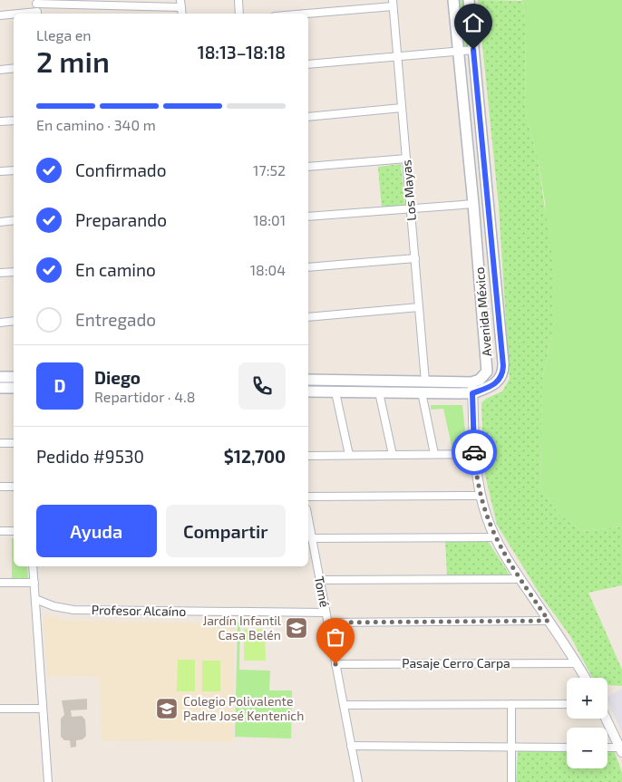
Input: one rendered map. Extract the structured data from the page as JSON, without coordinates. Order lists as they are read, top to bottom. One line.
{"streets":{"main road":["Avenida México"],"street":["Los Mayas","Tomé","Profesor Alcaíno","Pasaje Cerro Carpa"]},"crossings":[["Tomé","Profesor Alcaíno"],["Tomé","Pasaje Cerro Carpa"]],"places":{"school or university":["Jardín Infantil Casa Belén","Colegio Polivalente Padre José Kentenich"]},"page":{"heading":["2 min","Llega en","18:13–18:18"],"panel":["Diego","Repartidor · 4.8","Pedido #9530","$12,700"],"bar":"En camino · 340 m","list":[["Confirmado","17:52"],["Preparando","18:01"],["En camino","18:04"],"Entregado"],"round":"D","buttons":["Ayuda","Compartir"],"map_buttons":["+","−"]}}
